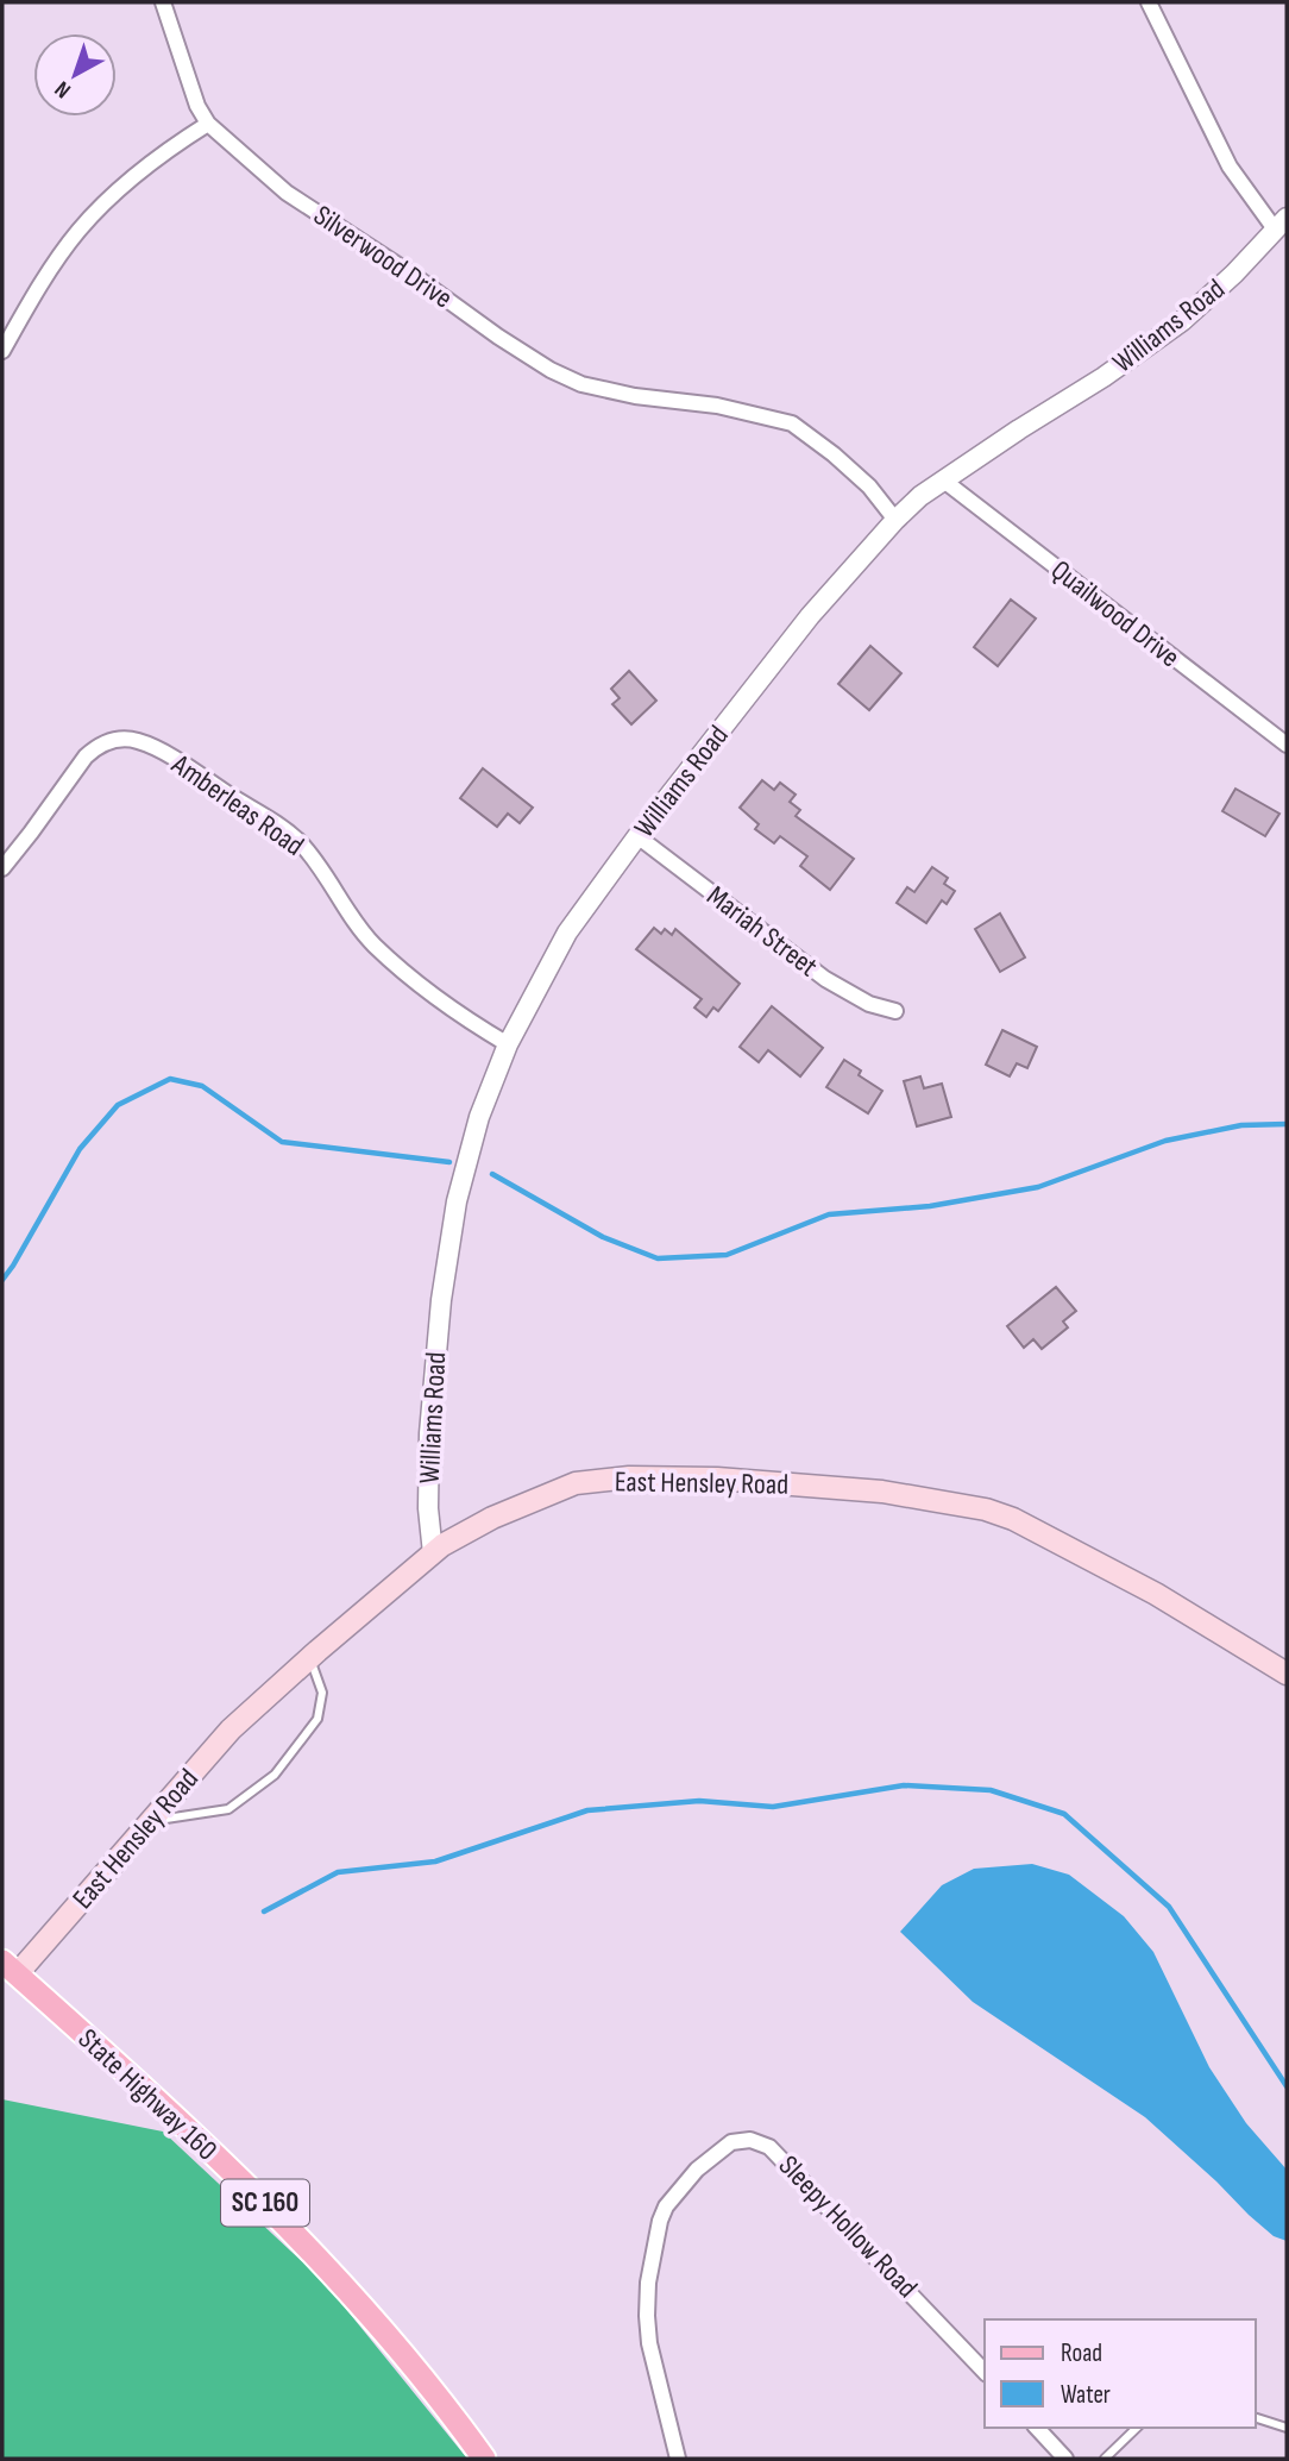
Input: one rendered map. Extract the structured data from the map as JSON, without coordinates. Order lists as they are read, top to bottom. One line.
{"streets":{"main road":["East Hensley Road","State Highway 160","SC 160"],"street":["Silverwood Drive","Williams Road","Quailwood Drive","Amberleas Road","Mariah Street","Sleepy Hollow Road"]},"crossings":[["Silverwood Drive","Williams Road"],["Williams Road","Quailwood Drive"],["Williams Road","Amberleas Road"],["Williams Road","Mariah Street"],["Williams Road","East Hensley Road"],["East Hensley Road","State Highway 160"]],"legend":["Road","Water"],"north":"bottom left"}
